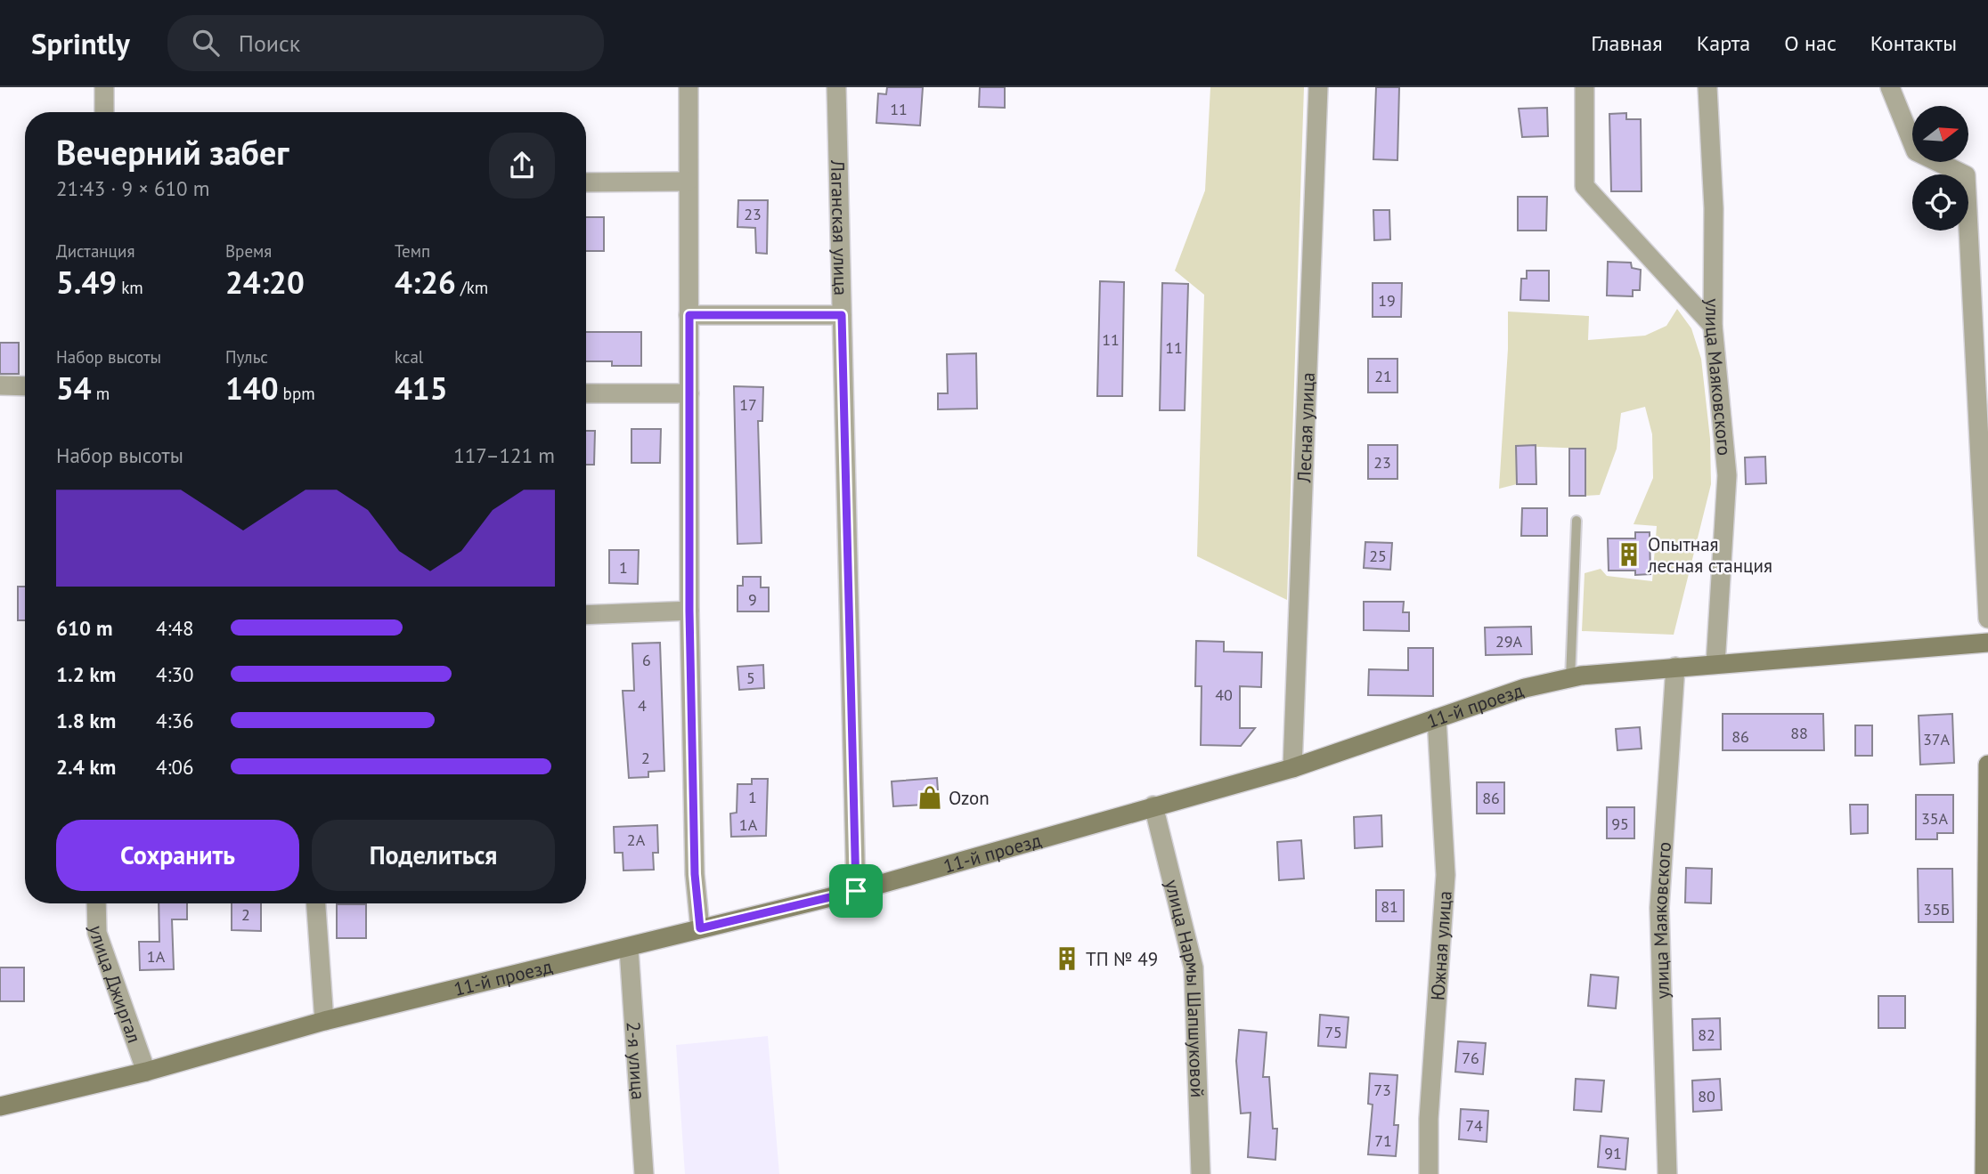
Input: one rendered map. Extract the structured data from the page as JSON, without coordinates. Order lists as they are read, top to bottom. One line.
{"streets":{"street":["Лаганская улица","улица Маяковского","Лесная улица","11-й проезд","Южная улица","улица Джиргал","улица Нармы Шапшуковой","2-я улица"]},"crossings":[["Лаганская улица","11-й проезд"],["улица Маяковского","11-й проезд"],["Лесная улица","11-й проезд"],["11-й проезд","Южная улица"],["11-й проезд","улица Джиргал"],["11-й проезд","улица Нармы Шапшуковой"],["11-й проезд","2-я улица"]],"places":{"building":["Опытная лесная станция","ТП № 49"],"shop":["Ozon"]},"house_numbers":["11","23","19","11","11","21","17","23","25","1","9","29А","6","5","40","4","88","86","37А","2","1","86","35А","95","1А","2А","81","35Б","2","1А","75","82","76","73","80","74","71","91"],"north":"right","page":{"header":"Sprintly","search":"Поиск","nav":["Главная","Карта","О нас","Контакты"],"heading":["Вечерний забег","21:43 · 9 × 610 m"],"stats":[["Дистанция","5.49 km"],["Время","24:20"],["Темп","4:26 /km"],["Набор высоты","54 m"],["Пульс","140 bpm"],["kcal","415"]],"chart":["Набор высоты","117–121 m"],"list":[{"name":"610 m","note":"4:48"},{"name":"1.2 km","note":"4:30"},{"name":"1.8 km","note":"4:36"},{"name":"2.4 km","note":"4:06"}],"buttons":["Сохранить","Поделиться"]}}
